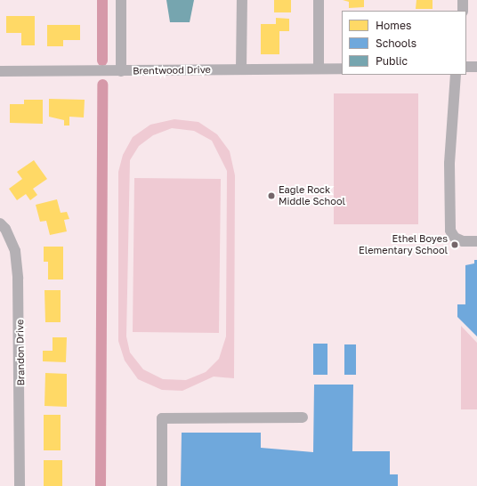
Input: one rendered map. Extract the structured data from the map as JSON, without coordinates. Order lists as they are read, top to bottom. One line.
{"streets":{"street":["Brentwood Drive","Brandon Drive"]},"places":["Eagle Rock Middle School","Ethel Boyes Elementary School"],"legend":["Homes","Schools","Public"]}
